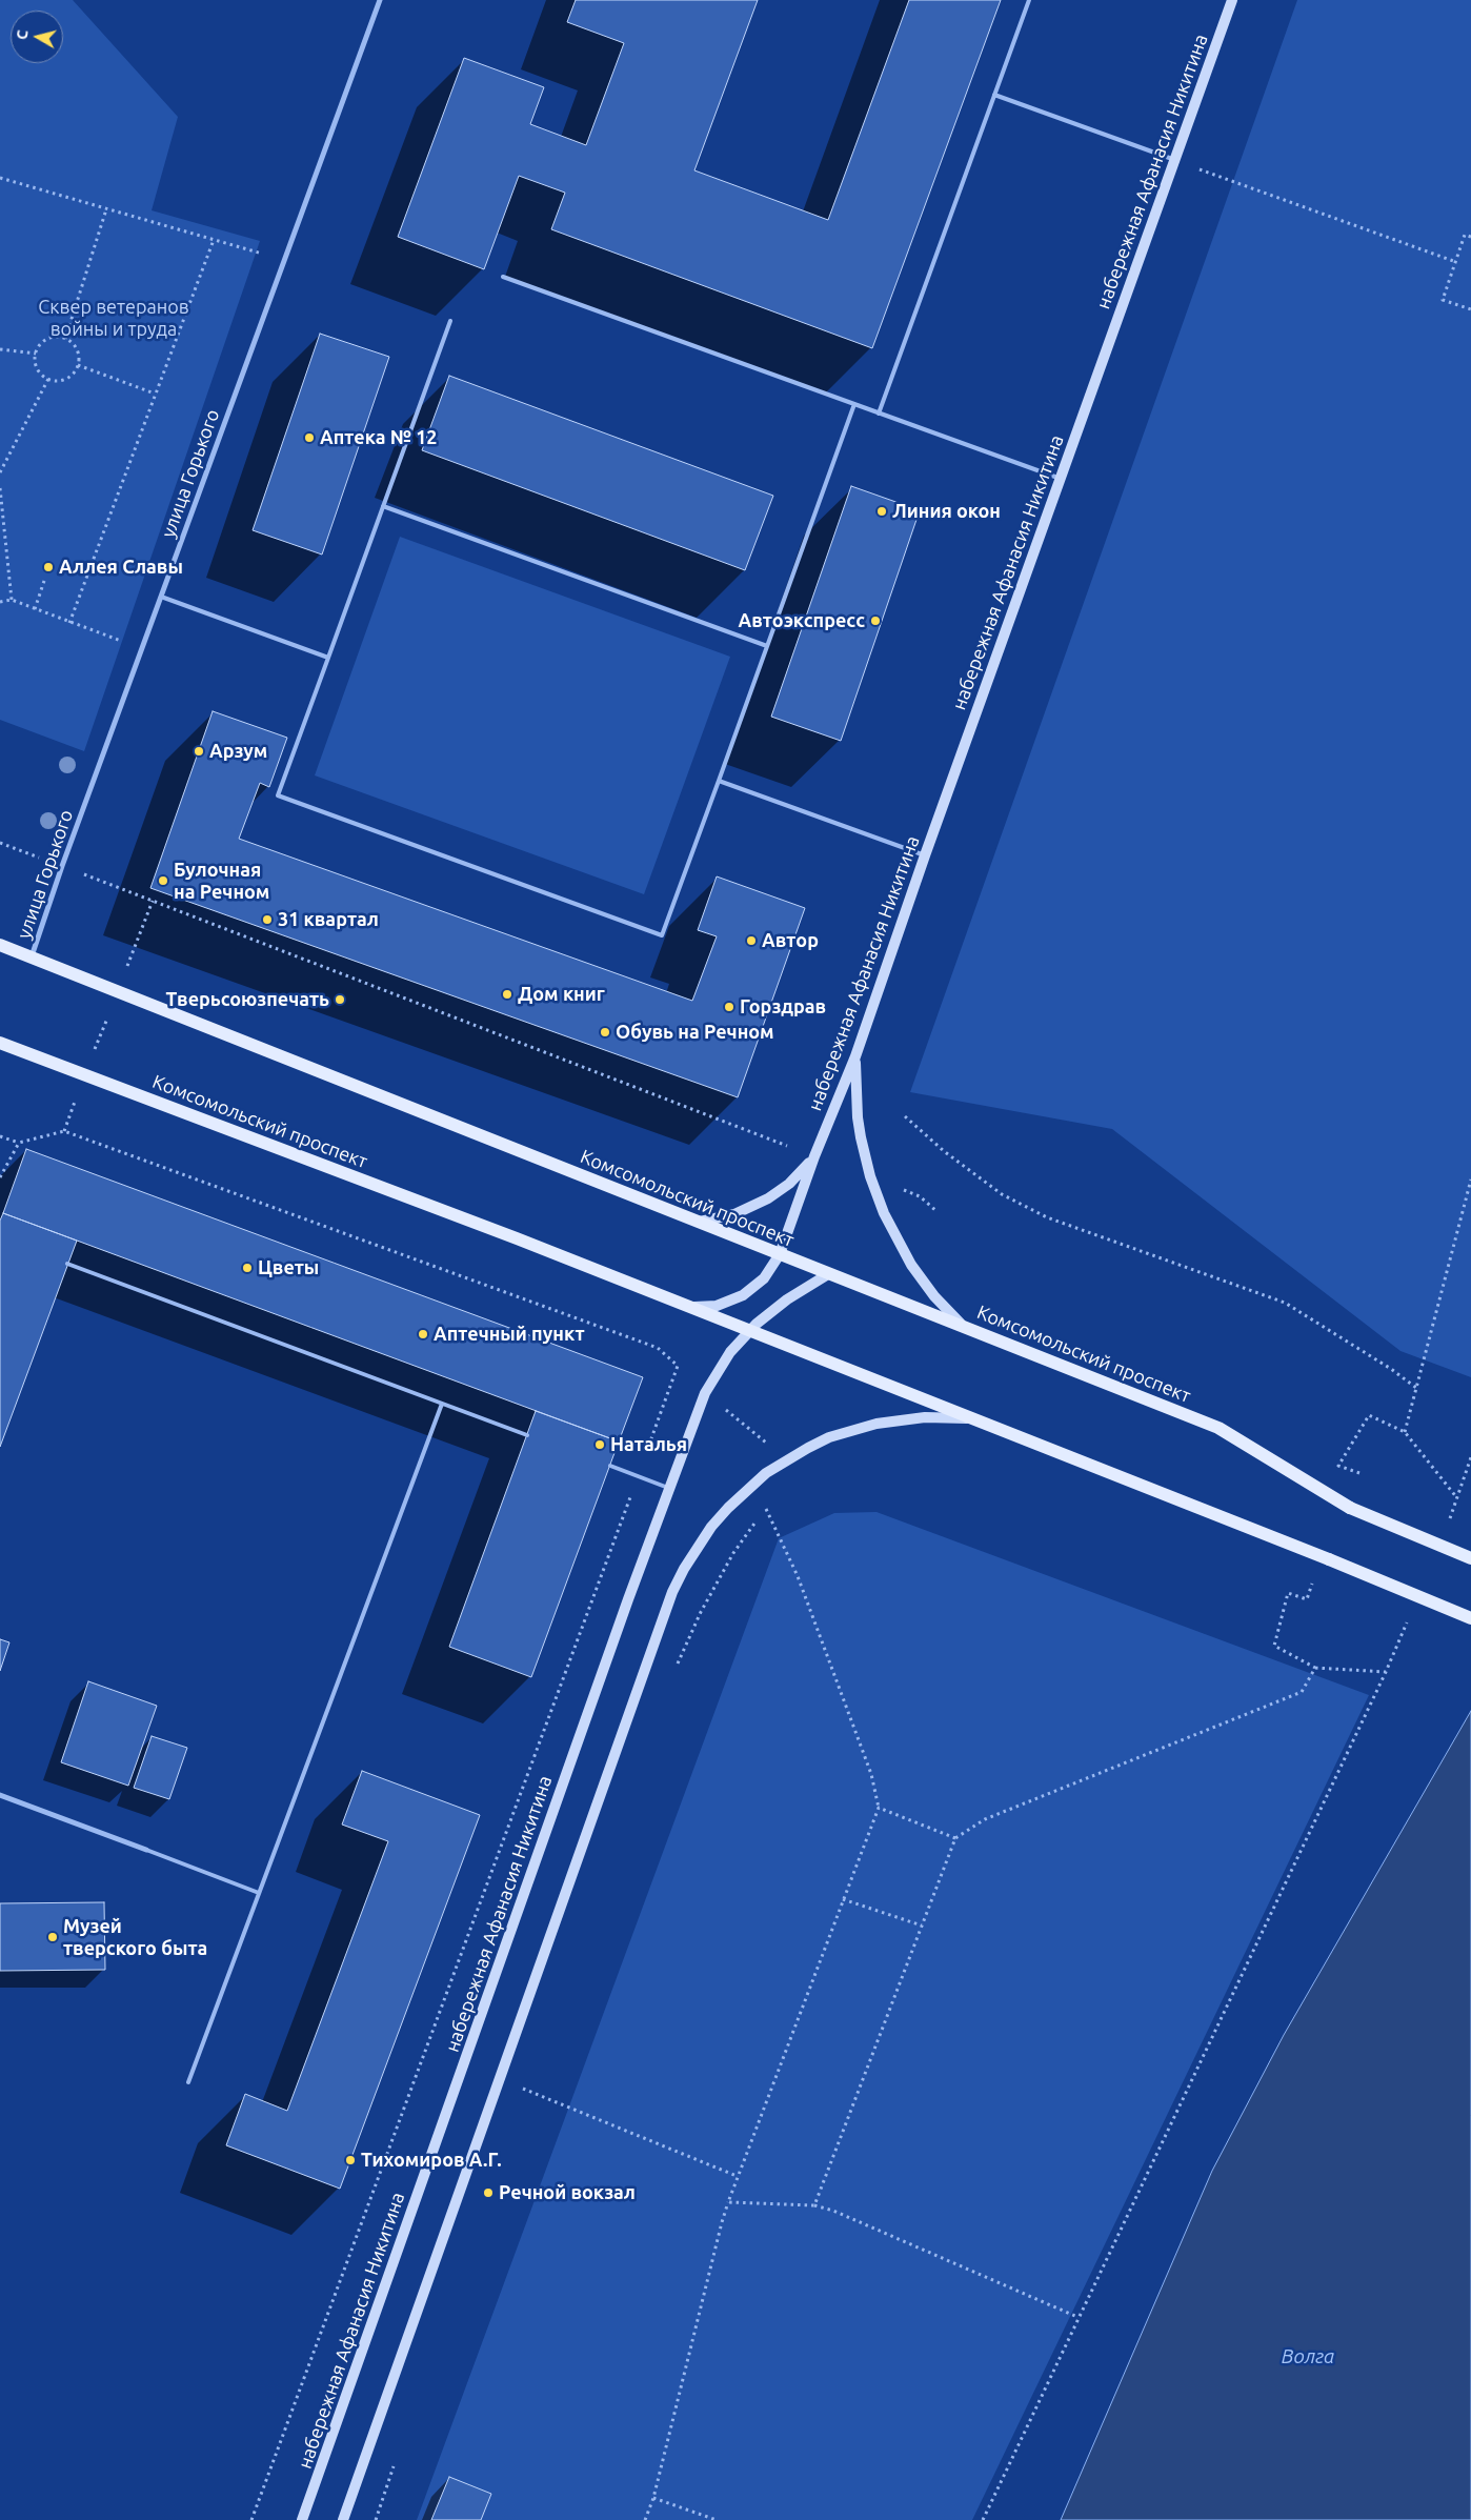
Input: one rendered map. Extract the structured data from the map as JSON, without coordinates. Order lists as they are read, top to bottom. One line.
{"streets":{"main road":["набережная Афанасия Никитина","Комсомольский проспект"],"street":["улица Горького"]},"crossings":[["набережная Афанасия Никитина","Комсомольский проспект"],["улица Горького","Комсомольский проспект"]],"water":["Волга"],"parks":["Сквер ветеранов войны и труда"],"places":["Аптека № 12","Линия окон","Аллея Славы","Автоэкспресс","Арзум","Булочная на Речном","31 квартал","Автор","Дом книг","Тверьсоюзпечать","Горздрав","Обувь на Речном","Цветы","Аптечный пункт","Наталья","Музей тверского быта","Тихомиров А.Г.","Речной вокзал"],"north":"left"}
